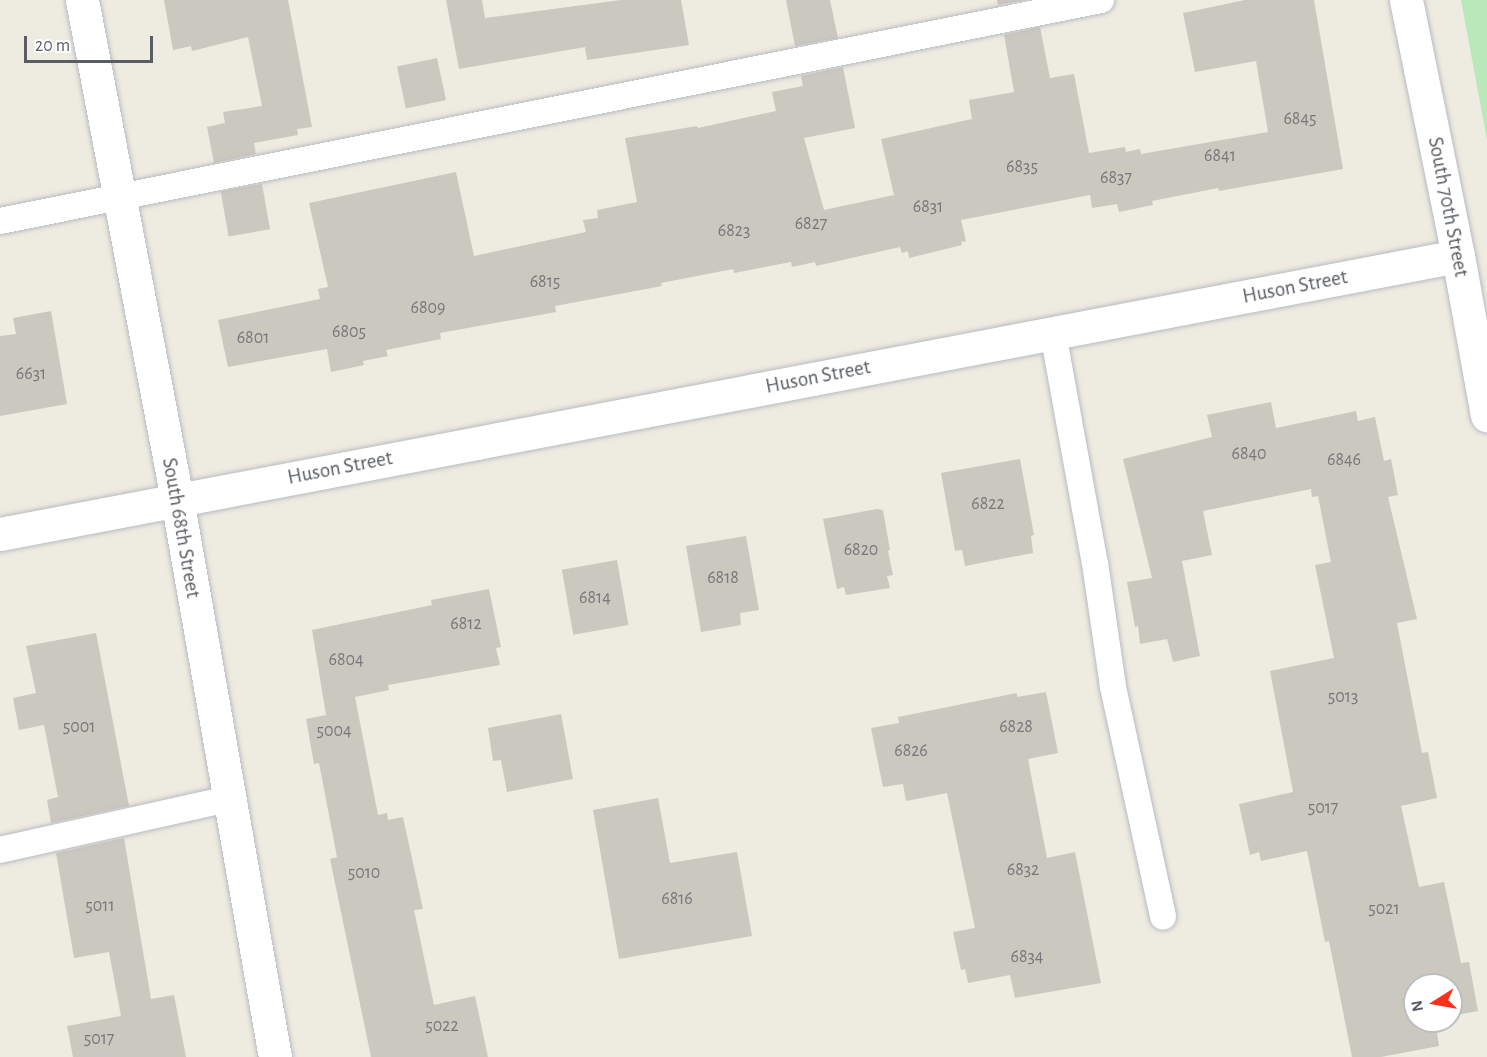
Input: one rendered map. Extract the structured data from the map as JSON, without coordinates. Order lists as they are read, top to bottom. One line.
{"streets":{"street":["South 70th Street","Huson Street","South 68th Street"]},"crossings":[["South 70th Street","Huson Street"],["Huson Street","South 68th Street"]],"house_numbers":["6845","6841","6835","6837","6831","6827","6823","6815","6809","6805","6801","6631","6840","6846","6822","6820","6818","6814","6812","6804","5013","5001","6828","5004","6826","5017","6832","5010","6816","5011","5021","6834","5022","5017"],"scale_bar":"20 m","north":"left"}
